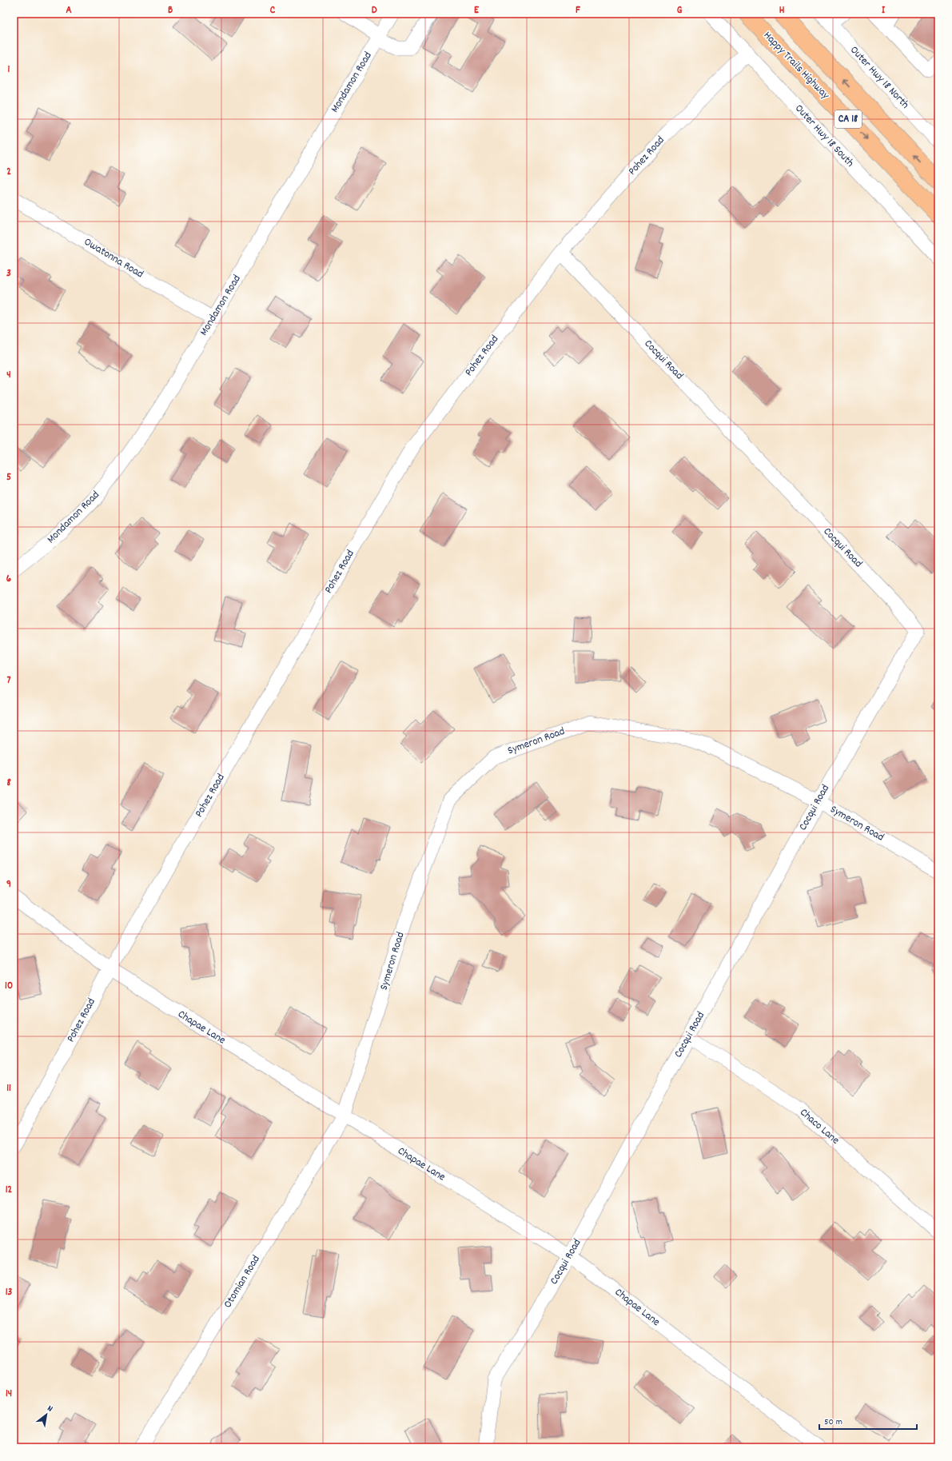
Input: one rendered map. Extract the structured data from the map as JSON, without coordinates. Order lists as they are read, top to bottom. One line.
{"streets":{"main road":["Happy Trails Highway","CA 18"],"street":["Outer Hwy 18 North","Mondamon Road","Outer Hwy 18 South","Pohez Road","Owatonna Road","Cocqui Road","Symeron Road","Chapae Lane","Chaco Lane","Otomian Road"]},"crossings":[["Mondamon Road","Owatonna Road"],["Outer Hwy 18 South","Pohez Road"],["Pohez Road","Cocqui Road"],["Pohez Road","Chapae Lane"],["Cocqui Road","Symeron Road"],["Cocqui Road","Chapae Lane"],["Cocqui Road","Chaco Lane"],["Symeron Road","Chapae Lane"],["Symeron Road","Otomian Road"],["Chapae Lane","Otomian Road"]],"scale_bar":"50 m","north":"top right","grid":{"columns":["A","B","C","D","E","F","G","H","I"],"rows":["1","2","3","4","5","6","7","8","9","10","11","12","13","14"]}}
